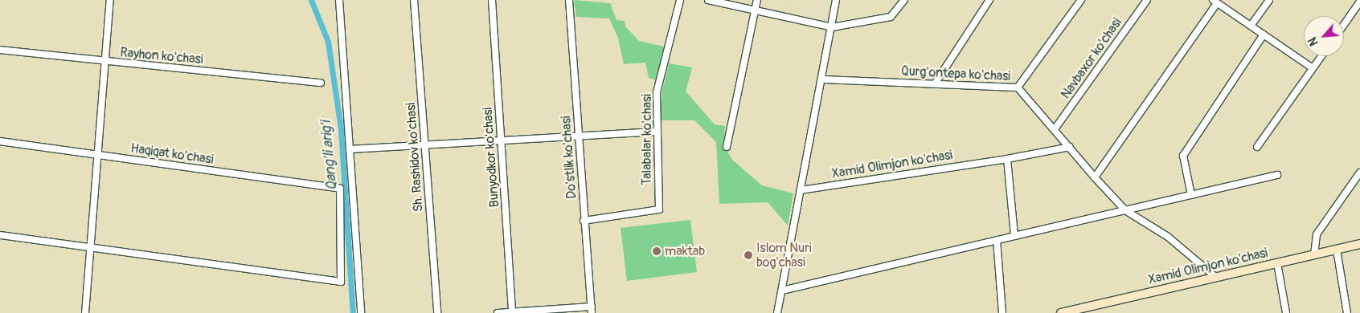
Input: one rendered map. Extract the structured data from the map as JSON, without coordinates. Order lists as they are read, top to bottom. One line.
{"streets":{"main road":["Xamid Olimjon ko'chasi"],"street":["Rayhon ko'chasi","Navbaxor ko'chasi","Qurg'ontepa ko'chasi","Talabalar ko'chasi","Haqiqat ko'chasi","Sh. Rashidov ko'chasi","Bunyodkor ko'chasi","Do'stlik ko'chasi"]},"crossings":[["Navbaxor ko'chasi","Qurg'ontepa ko'chasi"],["Qurg'ontepa ko'chasi","Xamid Olimjon ko'chasi"],["Talabalar ko'chasi","Do'stlik ko'chasi"]],"water":["Qang'li arig'i"],"places":["maktab","Islom Nuri bog'chasi"],"north":"bottom left"}
